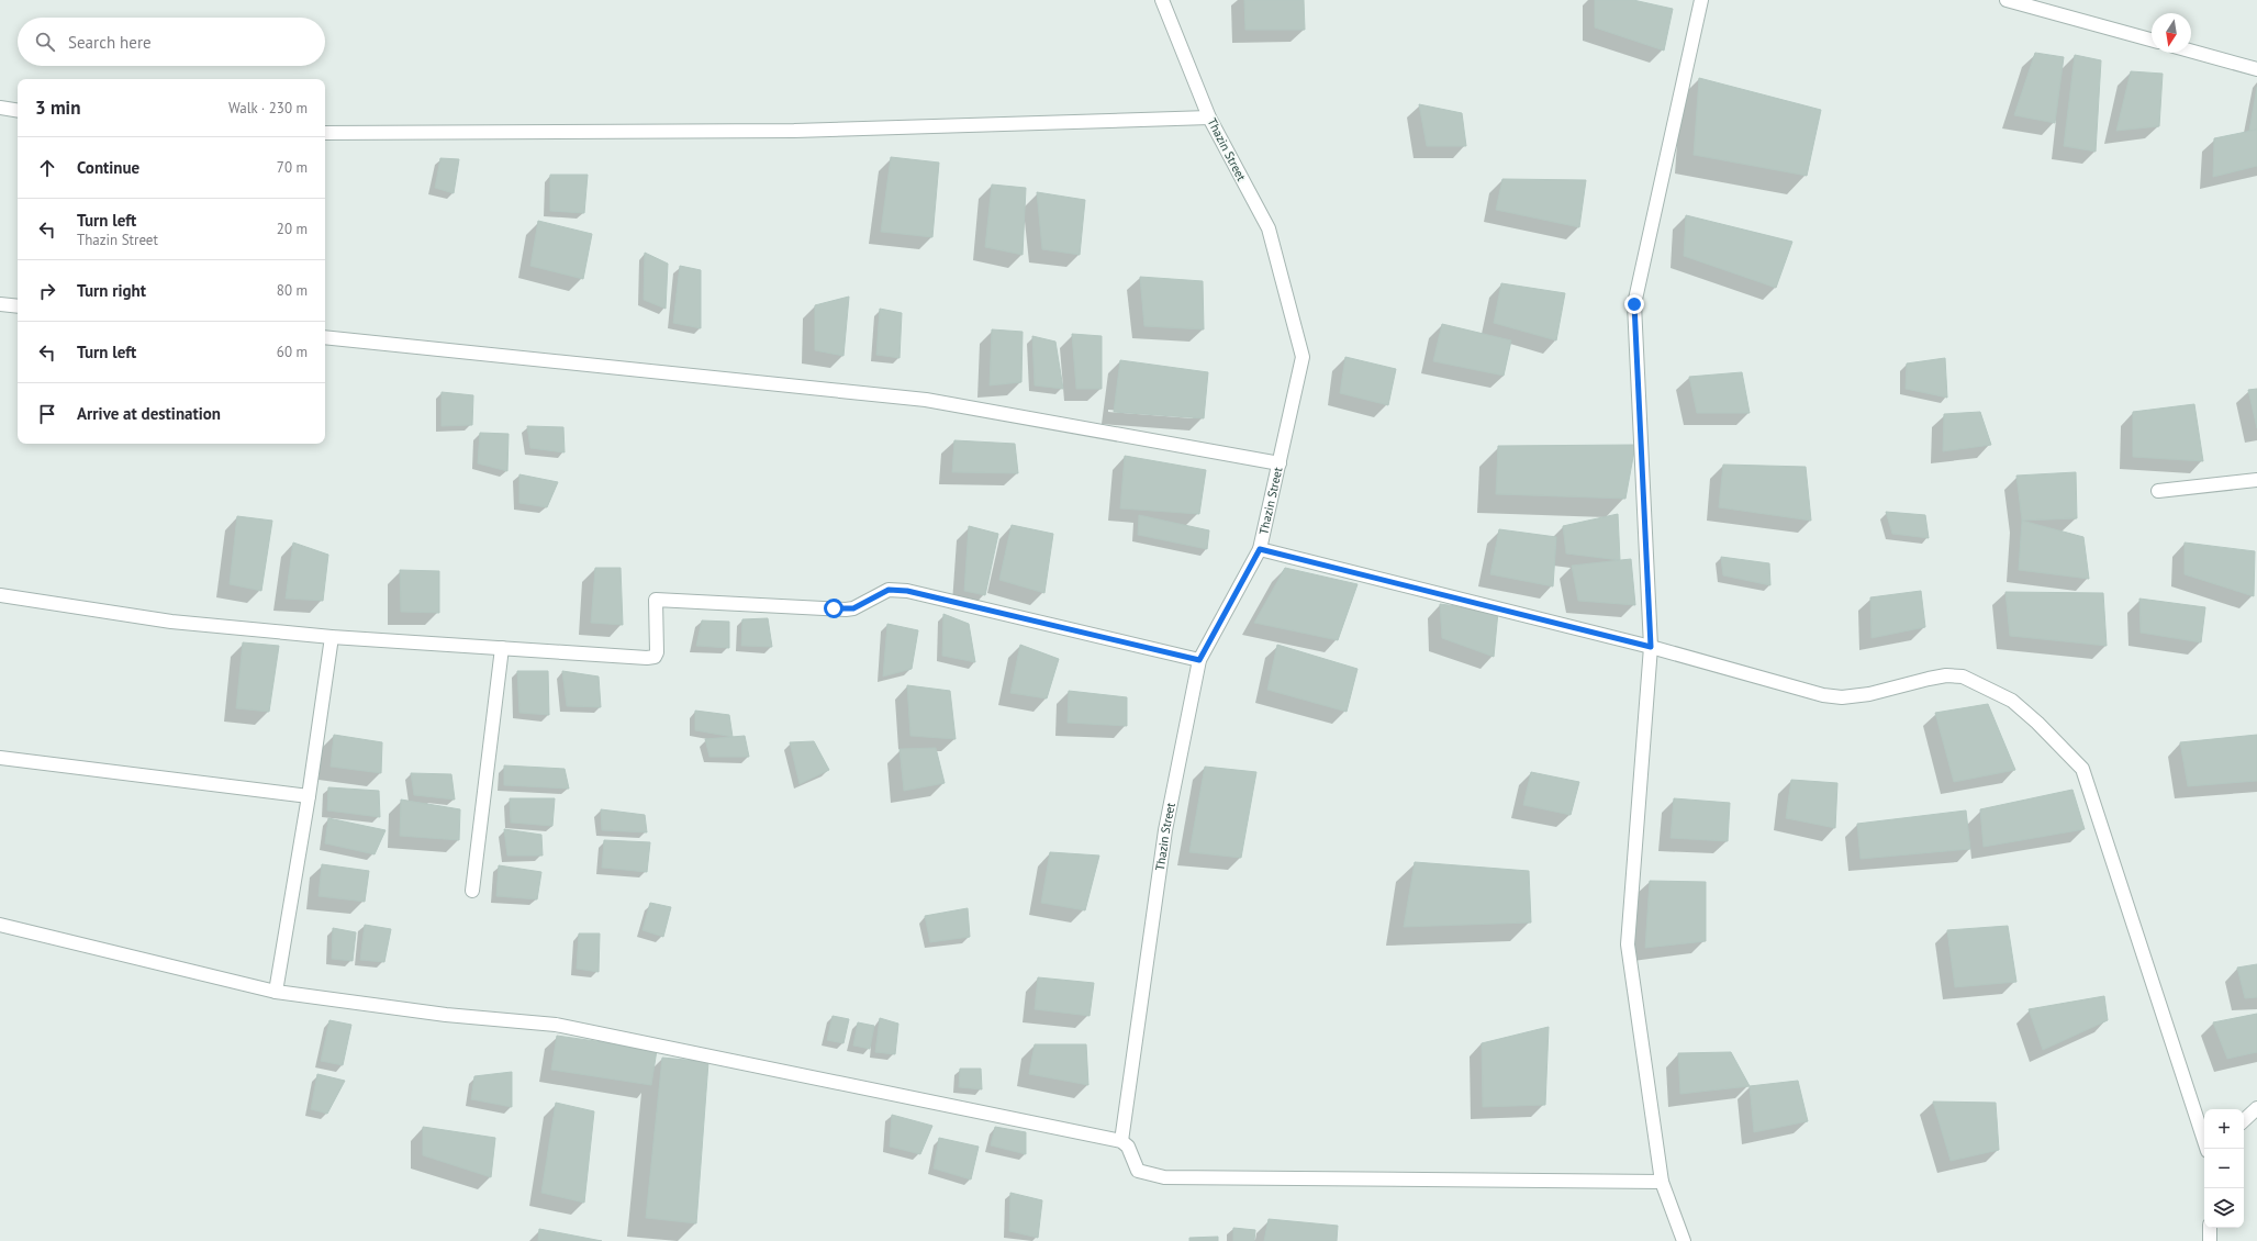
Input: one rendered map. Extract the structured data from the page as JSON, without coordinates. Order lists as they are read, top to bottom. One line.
{"streets":{"street":["Thazin Street"]},"north":"bottom","page":{"search":"Search here","heading":["3 min","Walk · 230 m"],"list":[["Continue","70 m"],["Turn left","Thazin Street","20 m"],["Turn right","80 m"],["Turn left","60 m"],"Arrive at destination"],"map_buttons":["+","−"]}}
